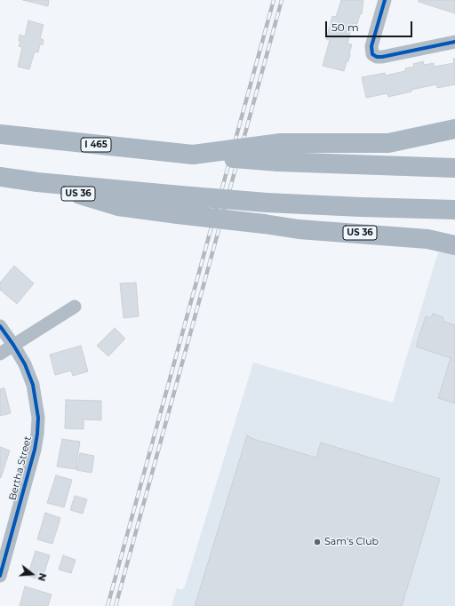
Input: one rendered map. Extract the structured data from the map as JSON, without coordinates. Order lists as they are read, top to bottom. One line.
{"streets":{"highway":["I 465","US 36"],"street":["Bertha Street"]},"places":["Sam's Club"],"scale_bar":"50 m","north":"right"}
